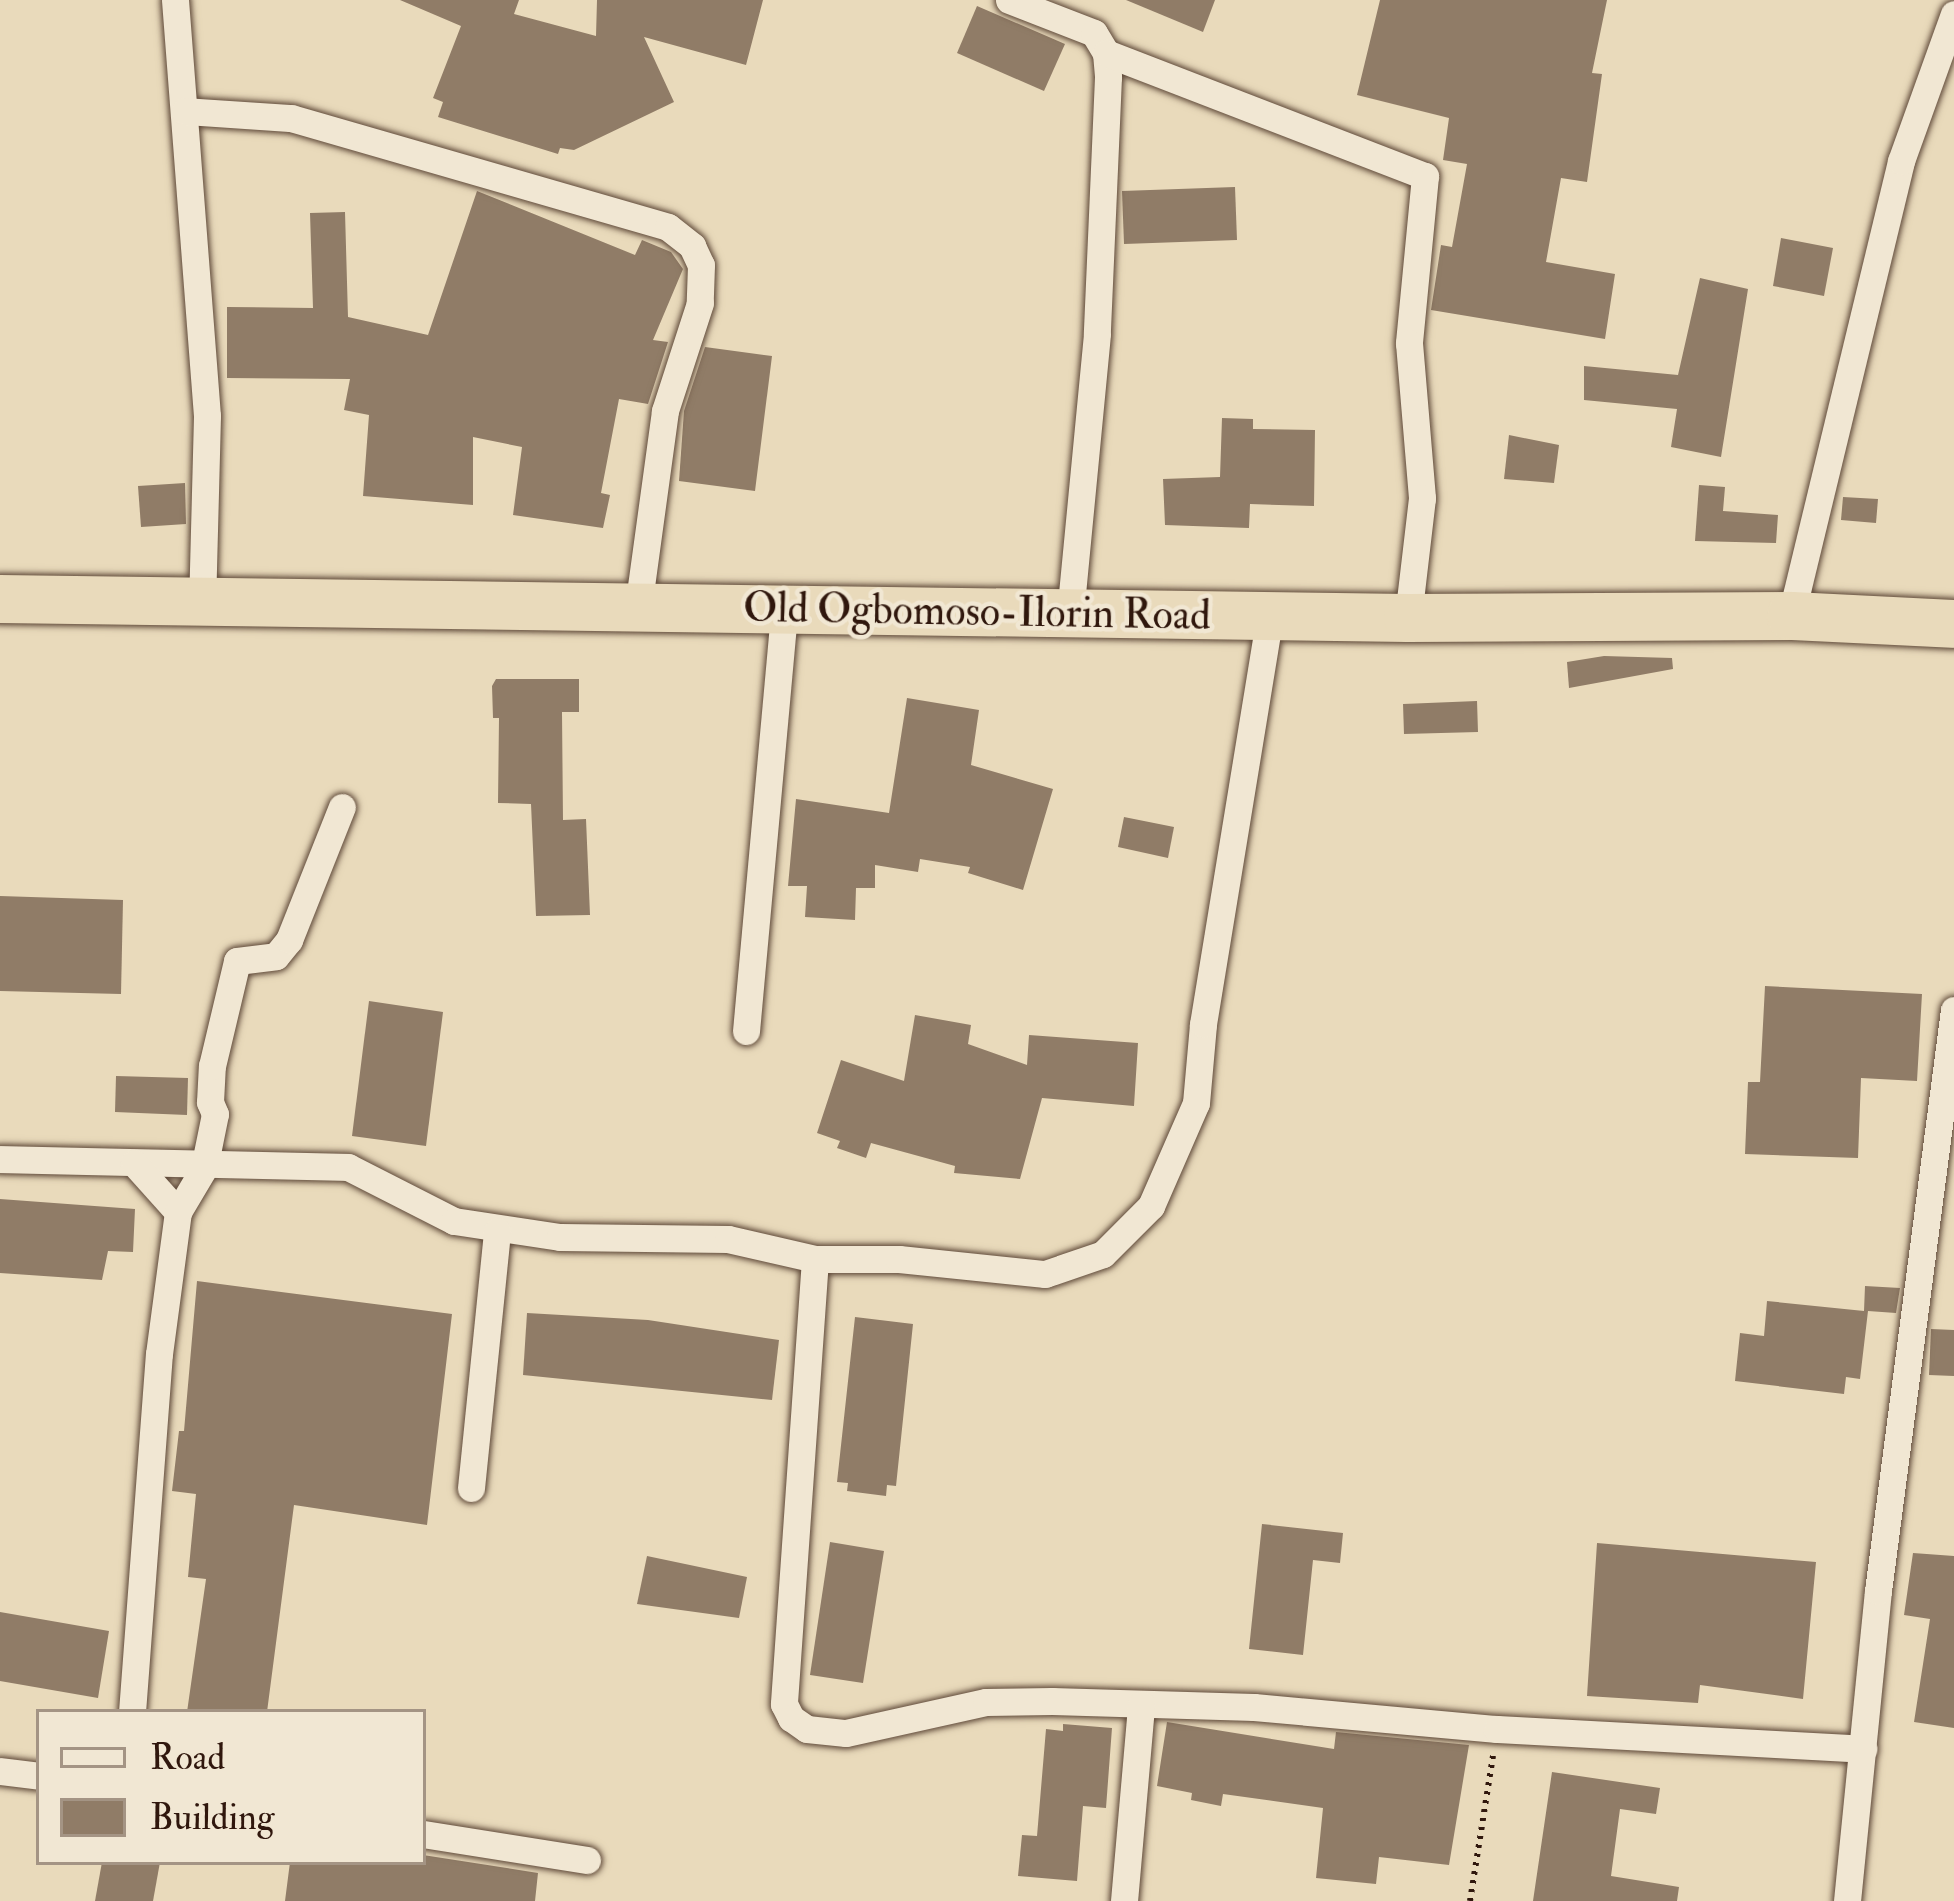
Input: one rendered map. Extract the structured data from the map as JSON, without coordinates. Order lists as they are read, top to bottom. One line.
{"streets":{"highway":["Old Ogbomoso-Ilorin Road"]},"legend":["Road","Building"]}
